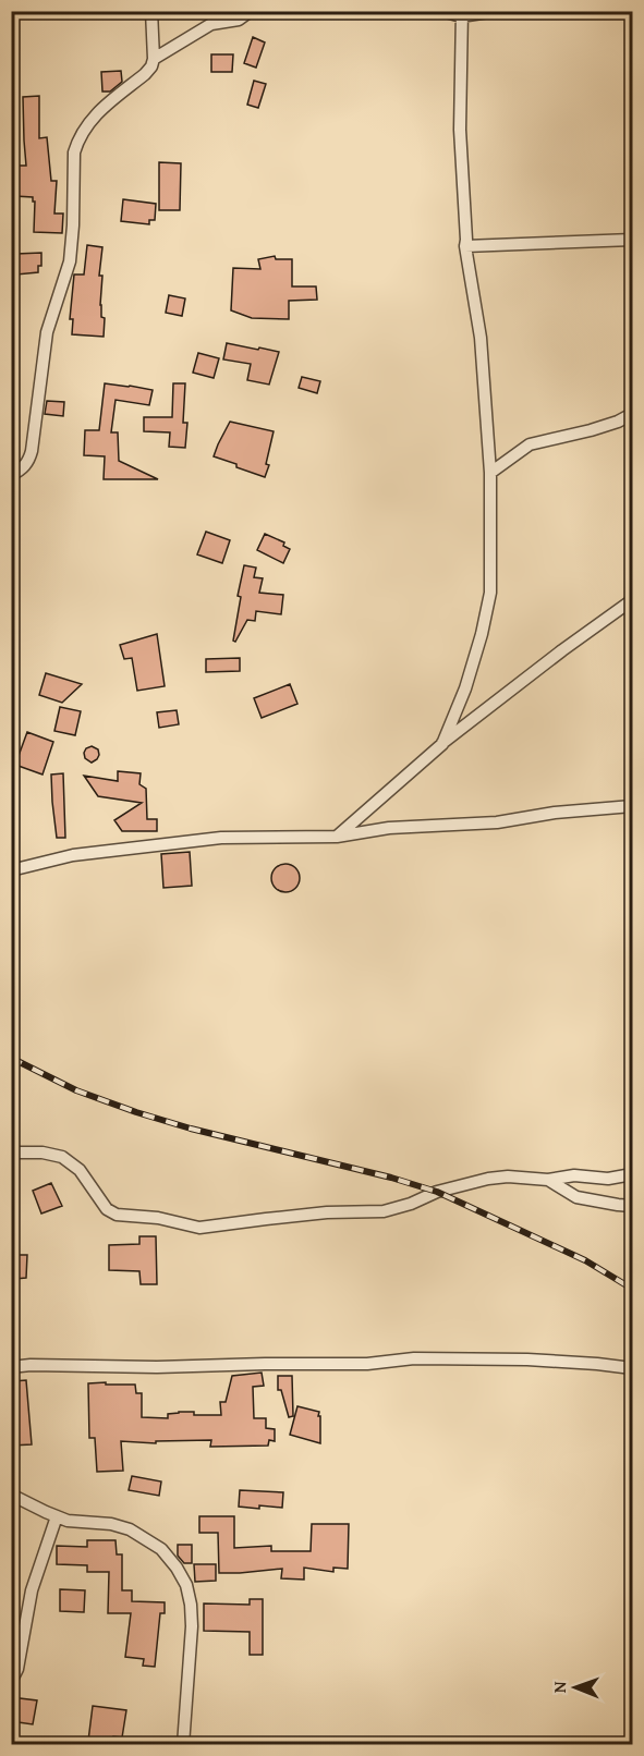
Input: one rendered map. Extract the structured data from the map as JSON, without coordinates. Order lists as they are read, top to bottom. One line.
{"north":"left"}
